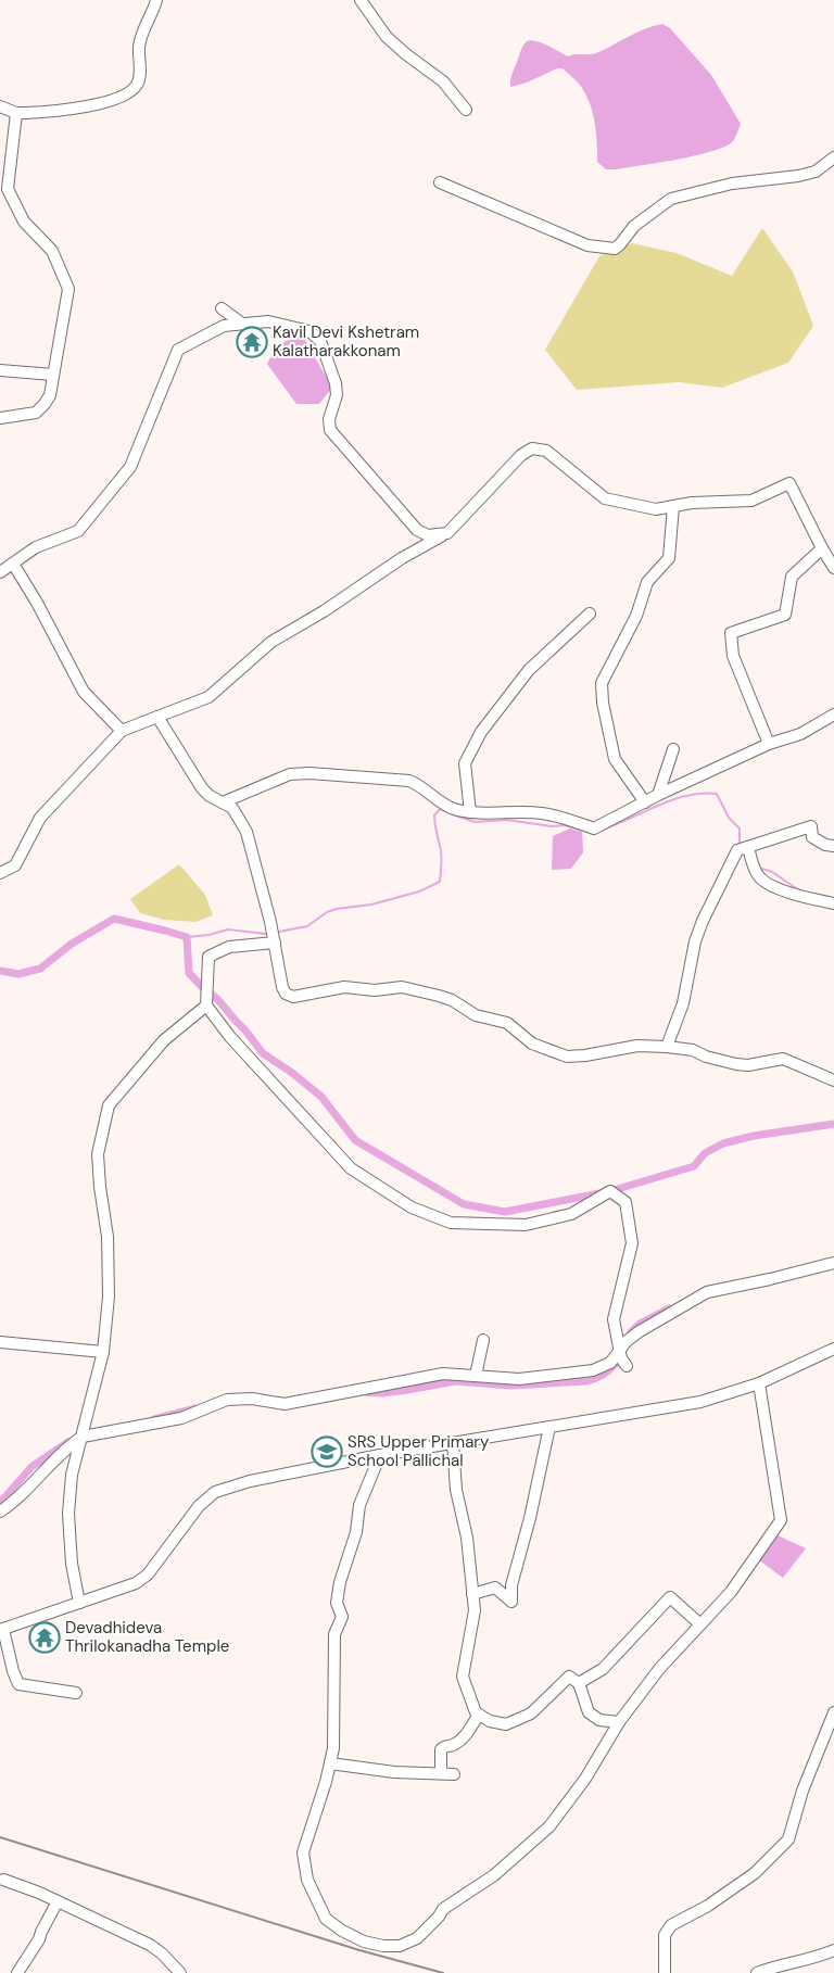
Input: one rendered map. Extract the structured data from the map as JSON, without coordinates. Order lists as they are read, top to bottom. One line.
{"places":{"temple":["Kavil Devi Kshetram Kalatharakkonam","Devadhideva Thrilokanadha Temple"],"school or university":["SRS Upper Primary School Pallichal"]}}
